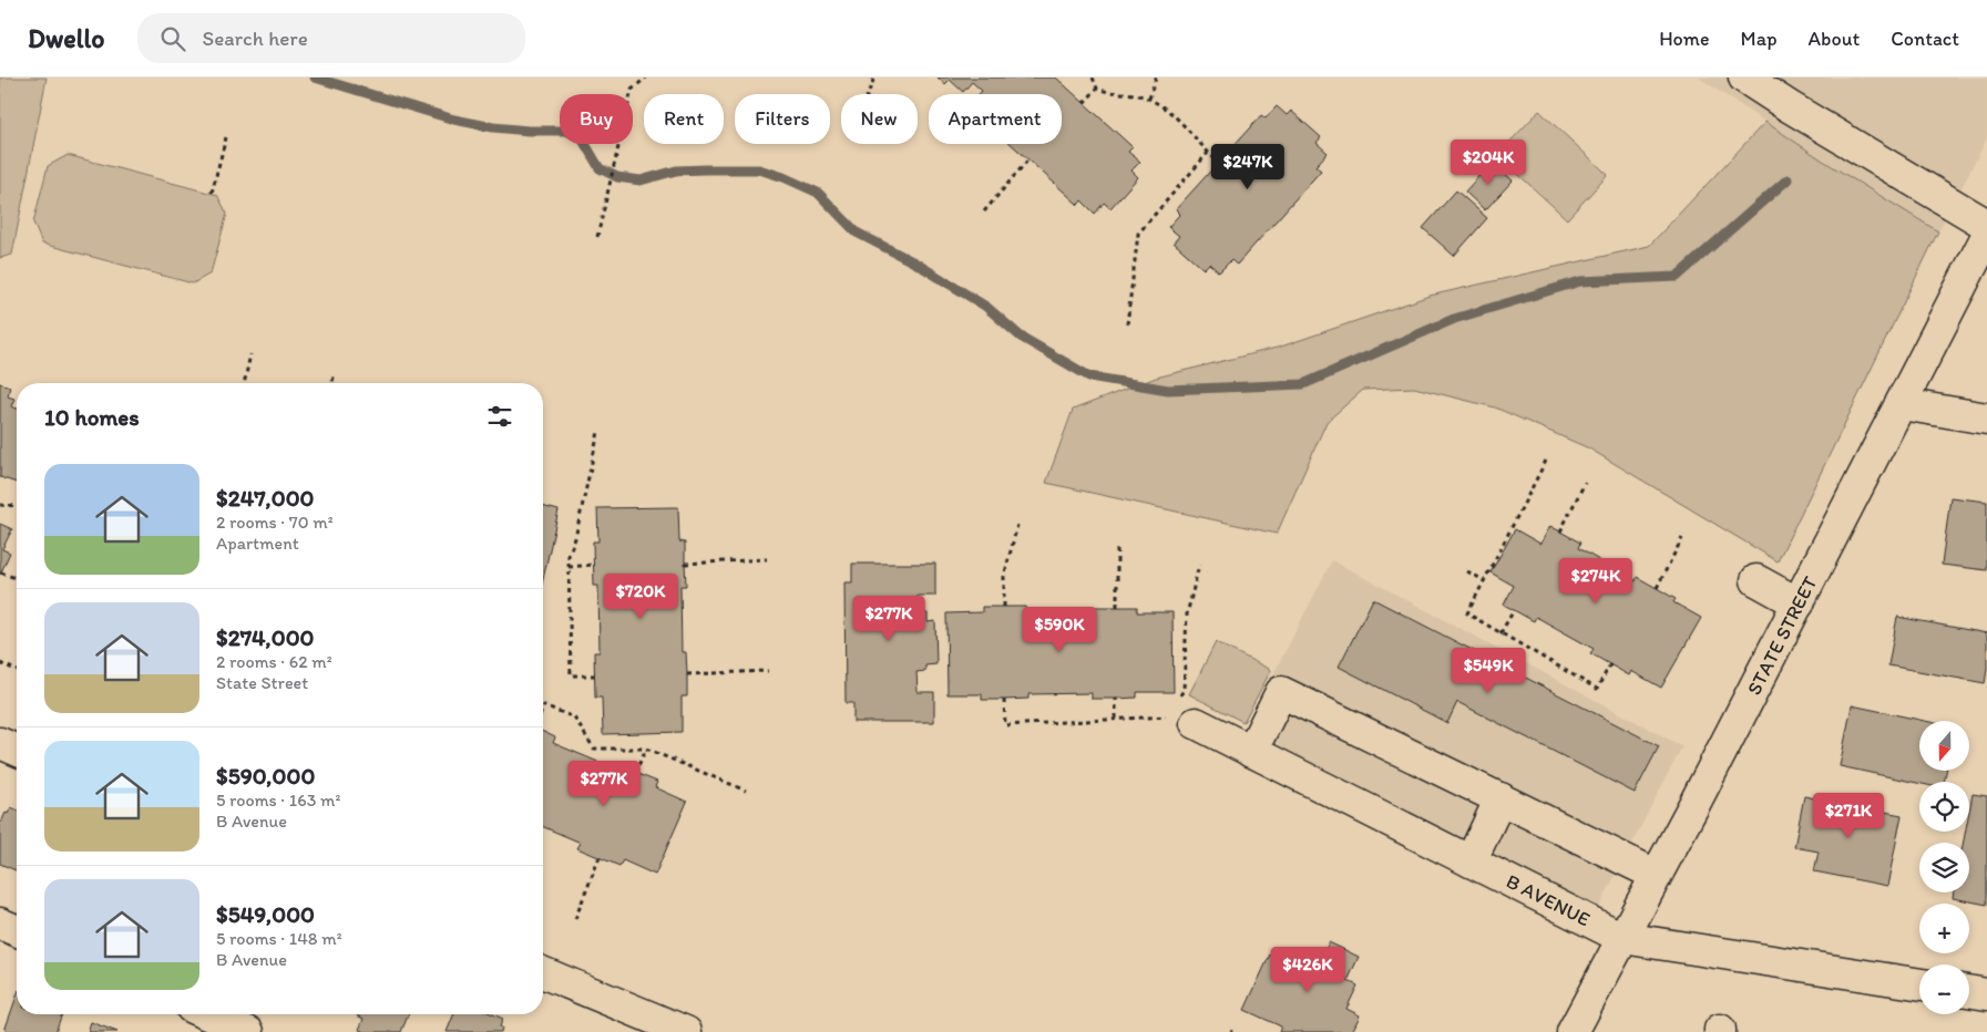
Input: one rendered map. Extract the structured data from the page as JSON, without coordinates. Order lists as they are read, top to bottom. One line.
{"streets":{"street":["STATE STREET","B AVENUE"]},"crossings":[["STATE STREET","B AVENUE"]],"north":"bottom","page":{"header":"Dwello","search":"Search here","nav":["Home","Map","About","Contact"],"chip":["Buy","Rent","Filters","New","Apartment"],"price":["$204K","$247K","$274K","$720K","$277K","$590K","$549K","$277K","$271K","$426K"],"heading":"10 homes","list":[{"name":"$247,000","note":"2 rooms · 70 m² · Apartment"},{"name":"$274,000","note":"2 rooms · 62 m² · State Street"},{"name":"$590,000","note":"5 rooms · 163 m² · B Avenue"},{"name":"$549,000","note":"5 rooms · 148 m² · B Avenue"}],"map_buttons":["+","−"]}}
